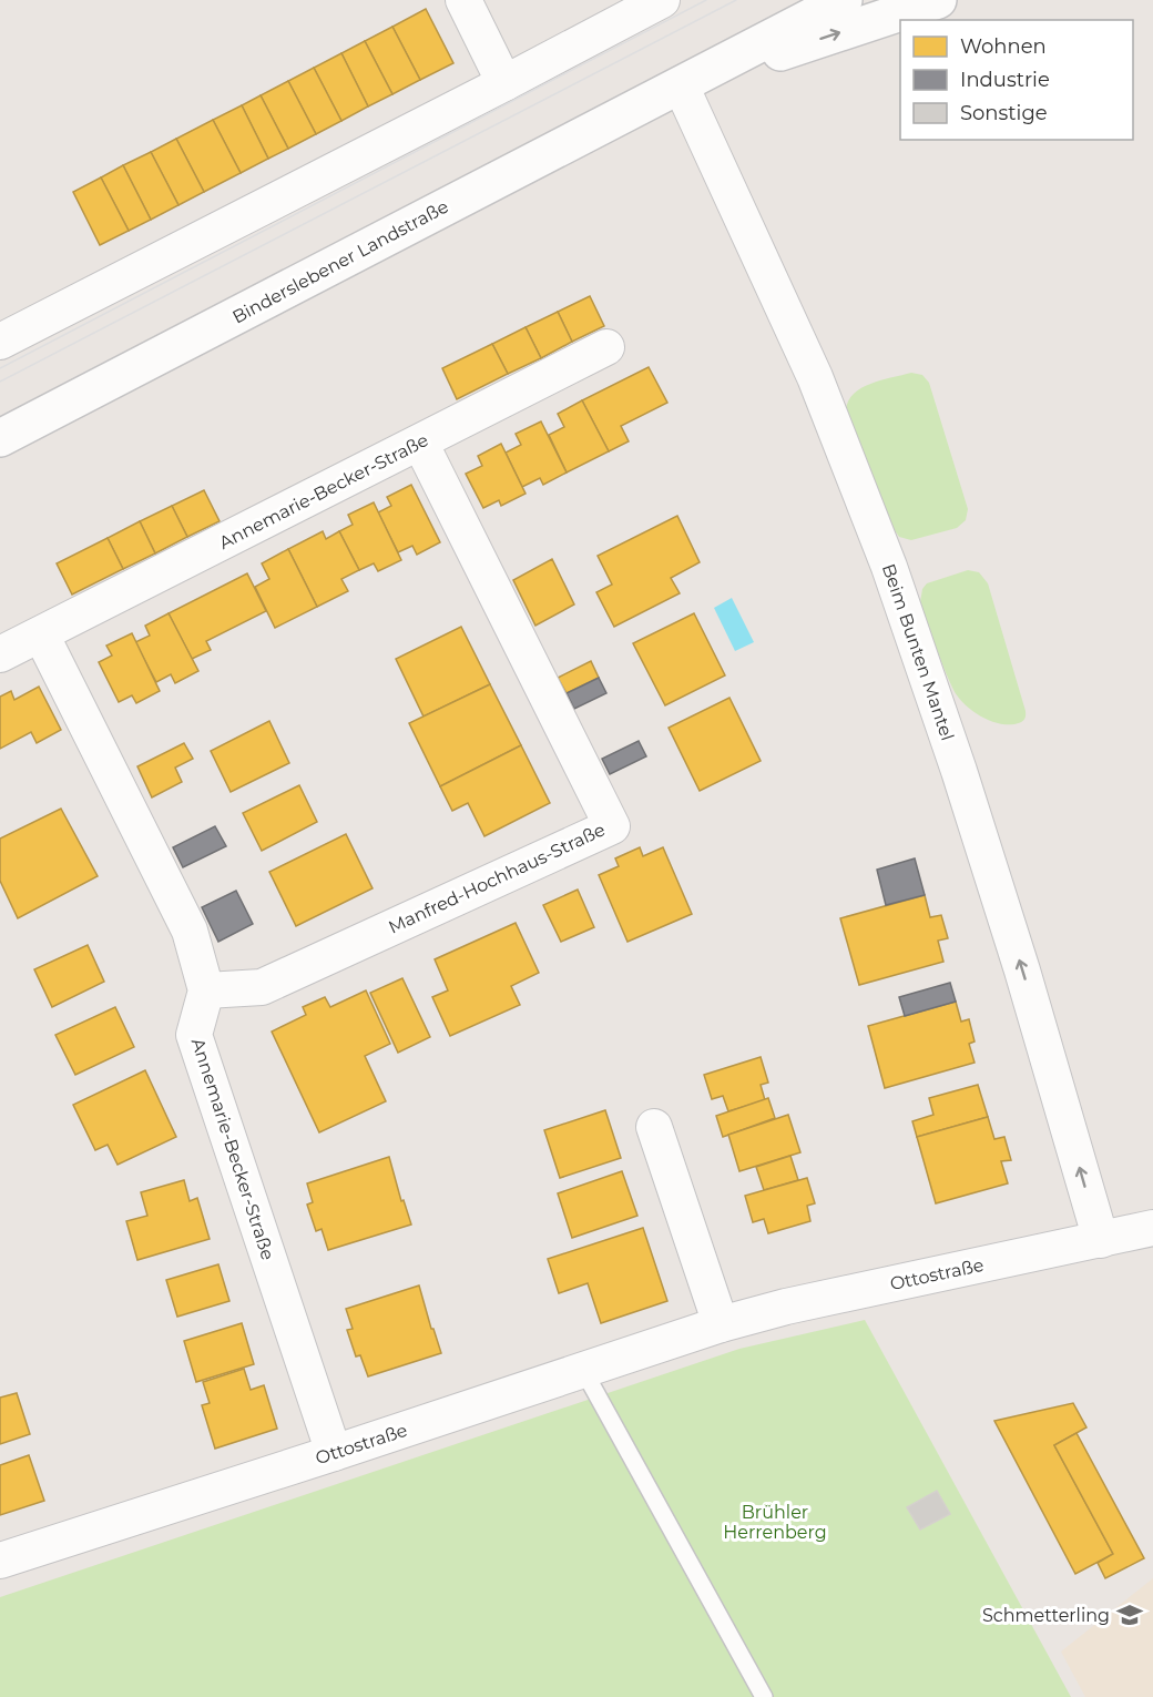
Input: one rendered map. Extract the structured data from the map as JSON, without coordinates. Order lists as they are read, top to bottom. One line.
{"streets":{"main road":["Binderslebener Landstraße"],"street":["Annemarie-Becker-Straße","Beim Bunten Mantel","Manfred-Hochhaus-Straße","Ottostraße"]},"crossings":[["Binderslebener Landstraße","Beim Bunten Mantel"],["Annemarie-Becker-Straße","Manfred-Hochhaus-Straße"],["Annemarie-Becker-Straße","Ottostraße"],["Beim Bunten Mantel","Ottostraße"]],"one_way":["Beim Bunten Mantel"],"parks":["Brühler Herrenberg"],"places":{"school or university":["Schmetterling"]},"legend":["Wohnen","Industrie","Sonstige"]}
